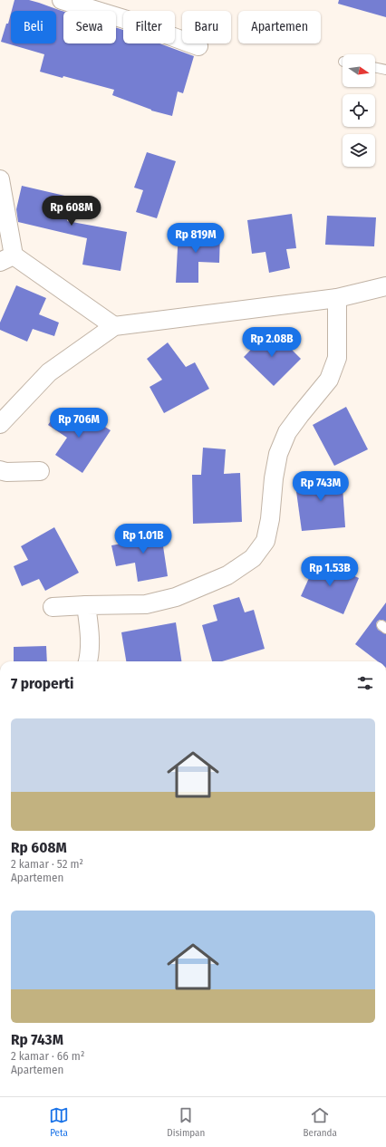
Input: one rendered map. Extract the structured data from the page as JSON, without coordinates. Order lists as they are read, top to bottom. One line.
{"north":"right","page":{"chip":["Beli","Sewa","Filter","Baru","Apartemen"],"price":["Rp 608M","Rp 819M","Rp 2.08B","Rp 706M","Rp 743M","Rp 1.01B","Rp 1.53B"],"heading":"7 properti","list":[{"name":"Rp 608M","note":"2 kamar · 52 m² · Apartemen"},{"name":"Rp 743M","note":"2 kamar · 66 m² · Apartemen"}],"tabs":["Peta","Disimpan","Beranda"]}}
